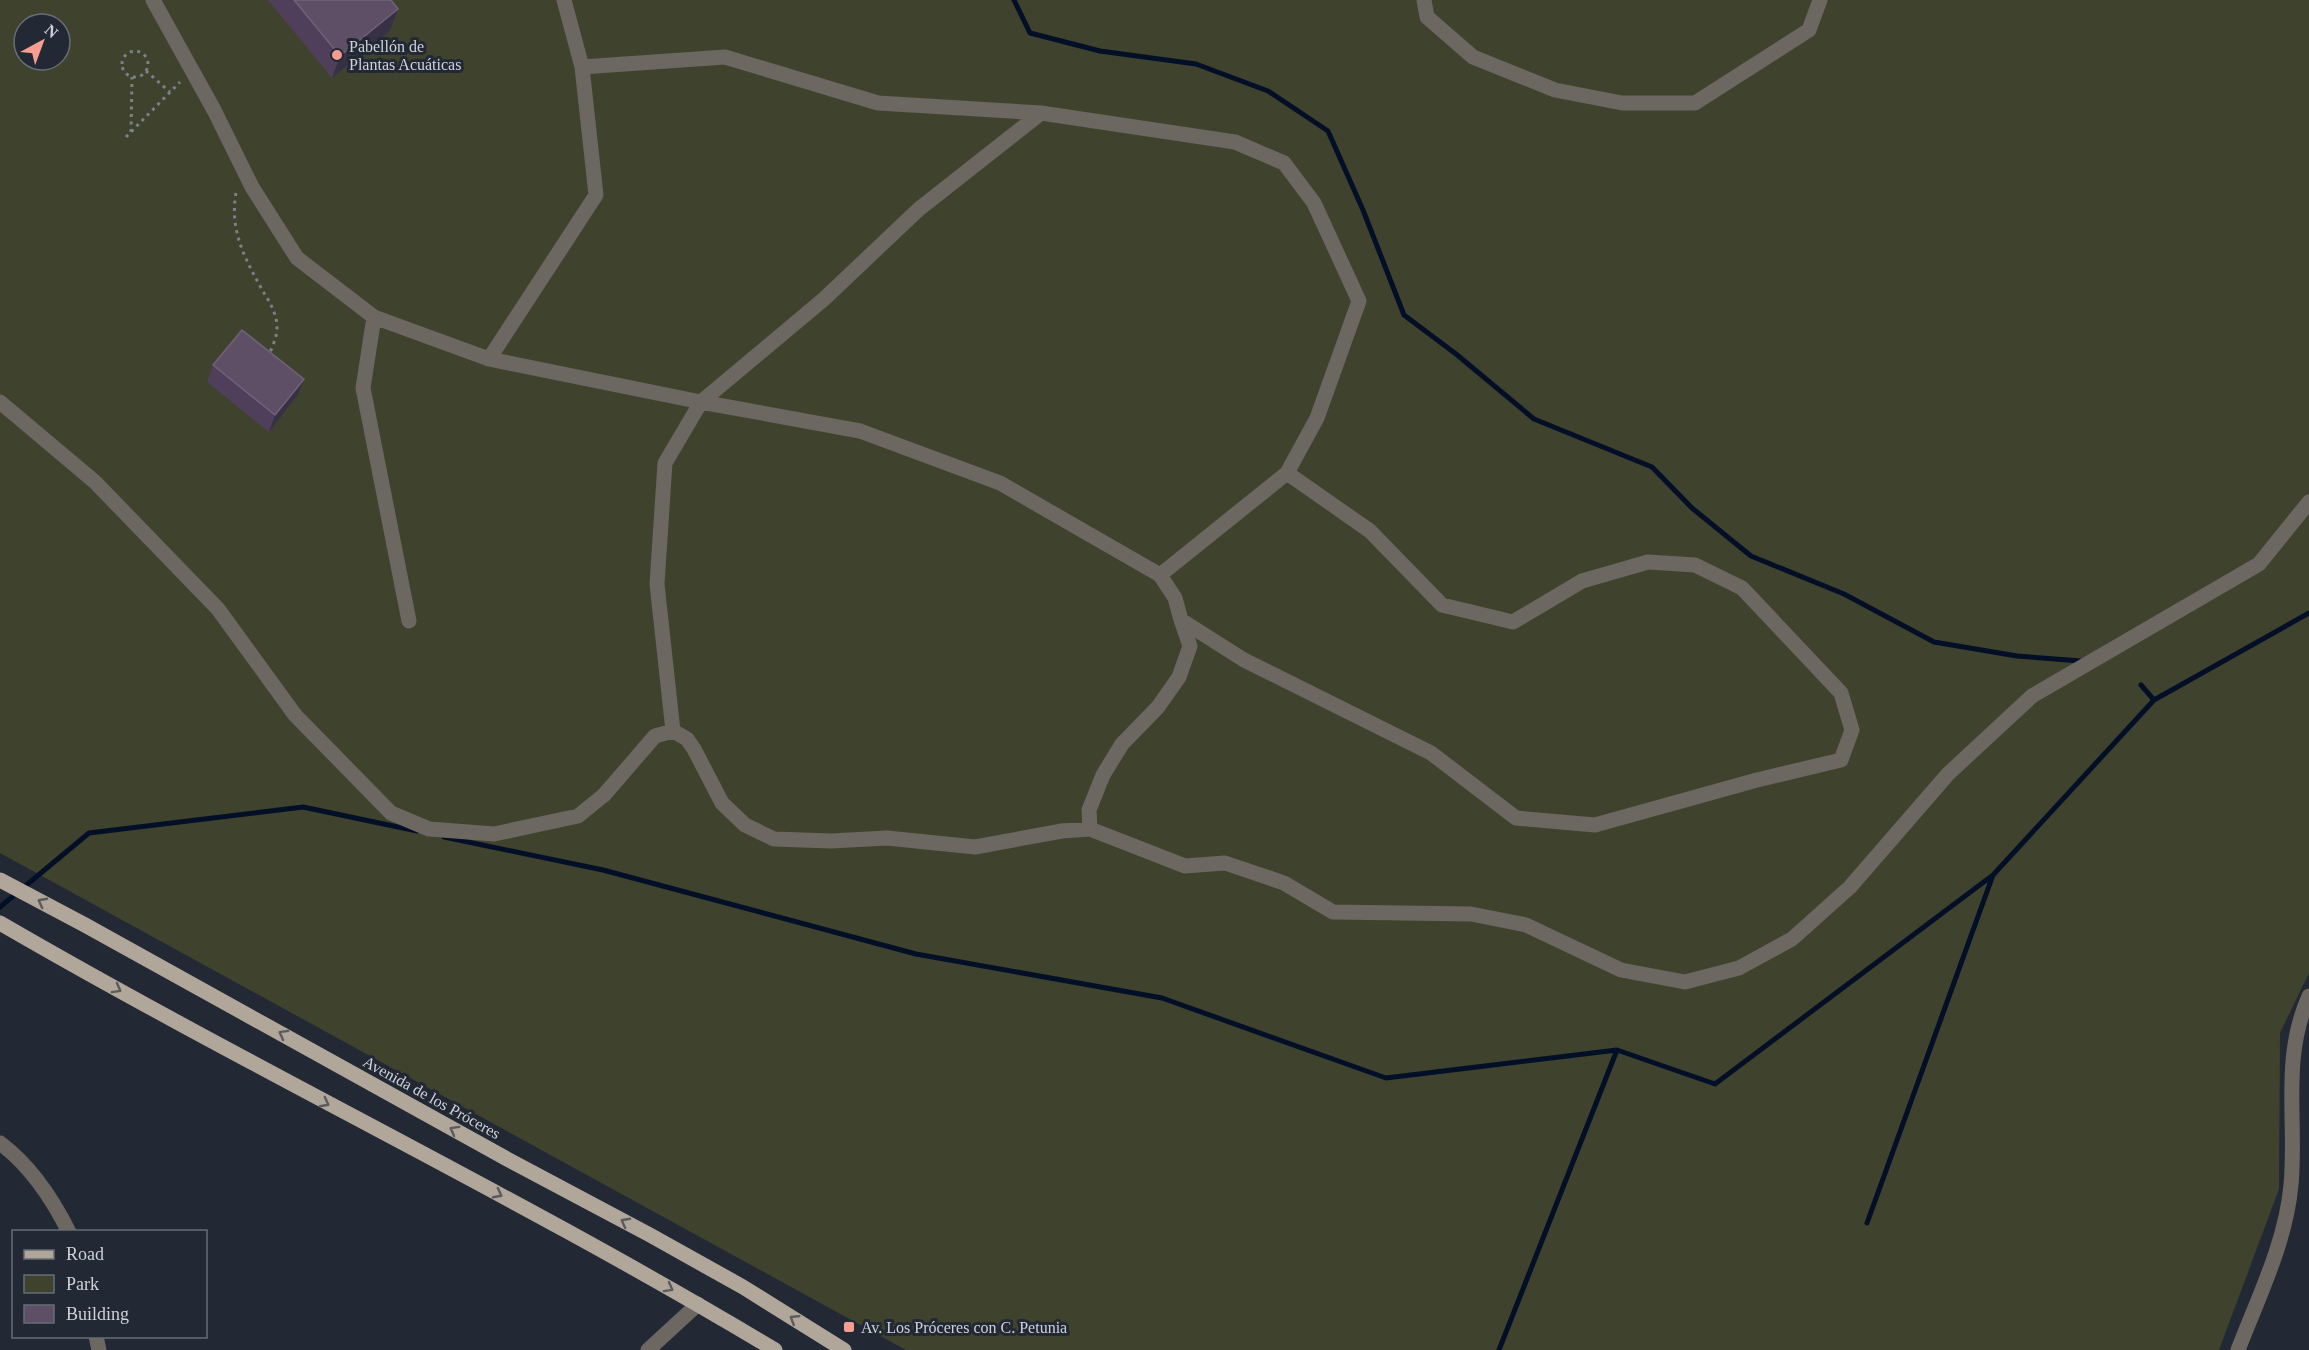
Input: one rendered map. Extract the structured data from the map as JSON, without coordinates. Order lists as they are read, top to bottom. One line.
{"streets":{"main road":["Avenida de los Próceres"]},"places":{"other":["Pabellón de Plantas Acuáticas"],"transit":["Av. Los Próceres con C. Petunia"]},"legend":["Road","Park","Building"],"north":"top right"}
